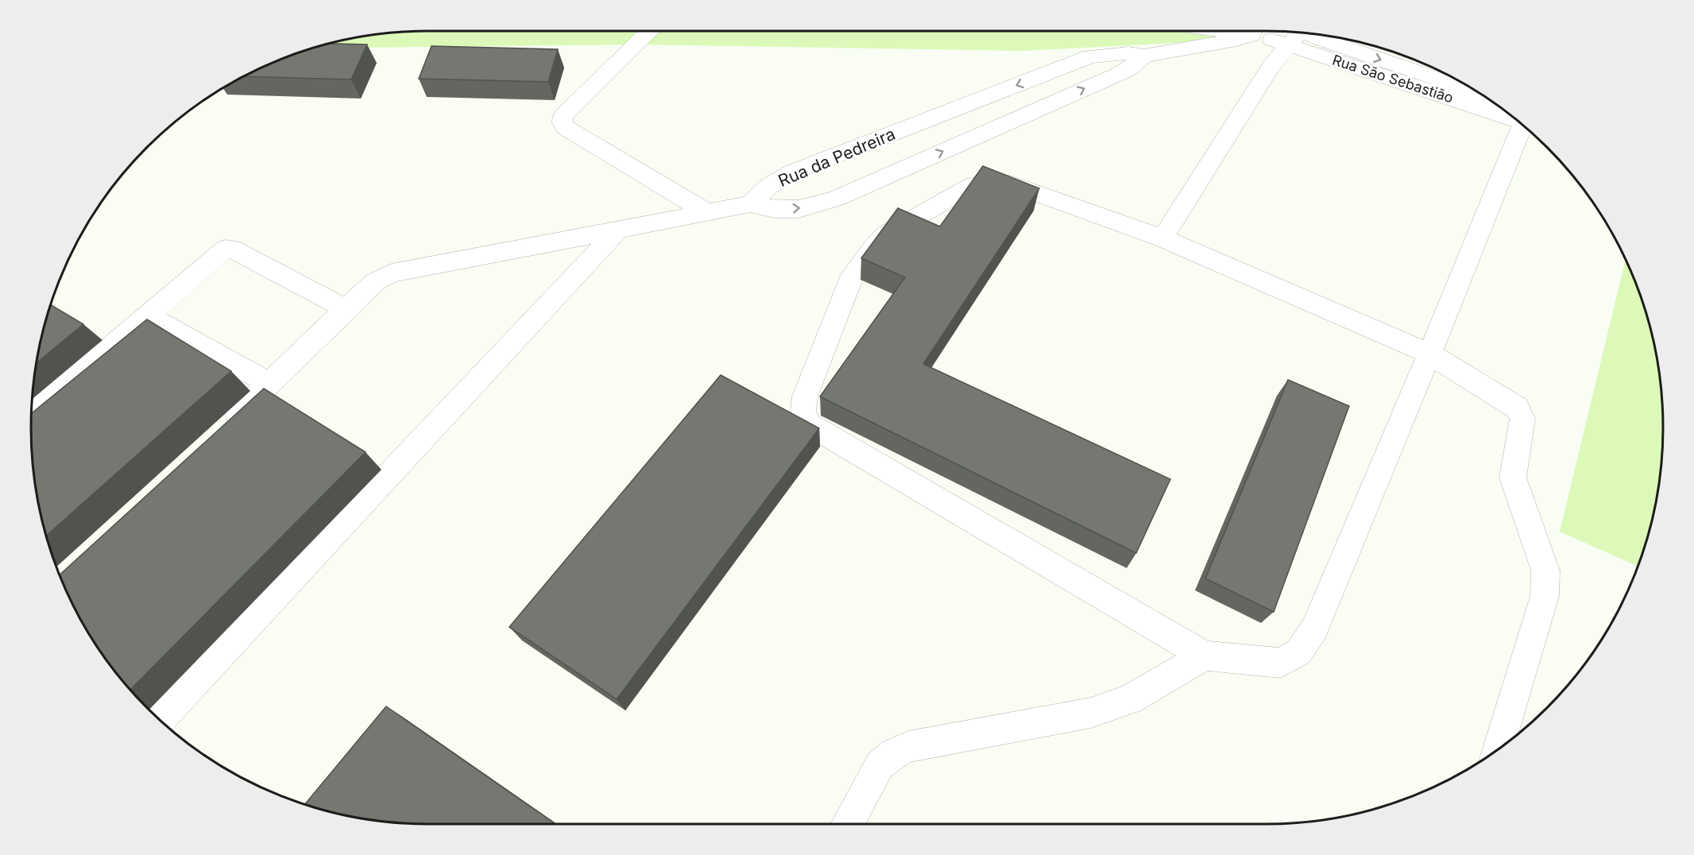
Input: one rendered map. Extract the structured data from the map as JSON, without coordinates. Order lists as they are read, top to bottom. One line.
{"streets":{"main road":["Rua São Sebastião","Rua da Pedreira"]}}
